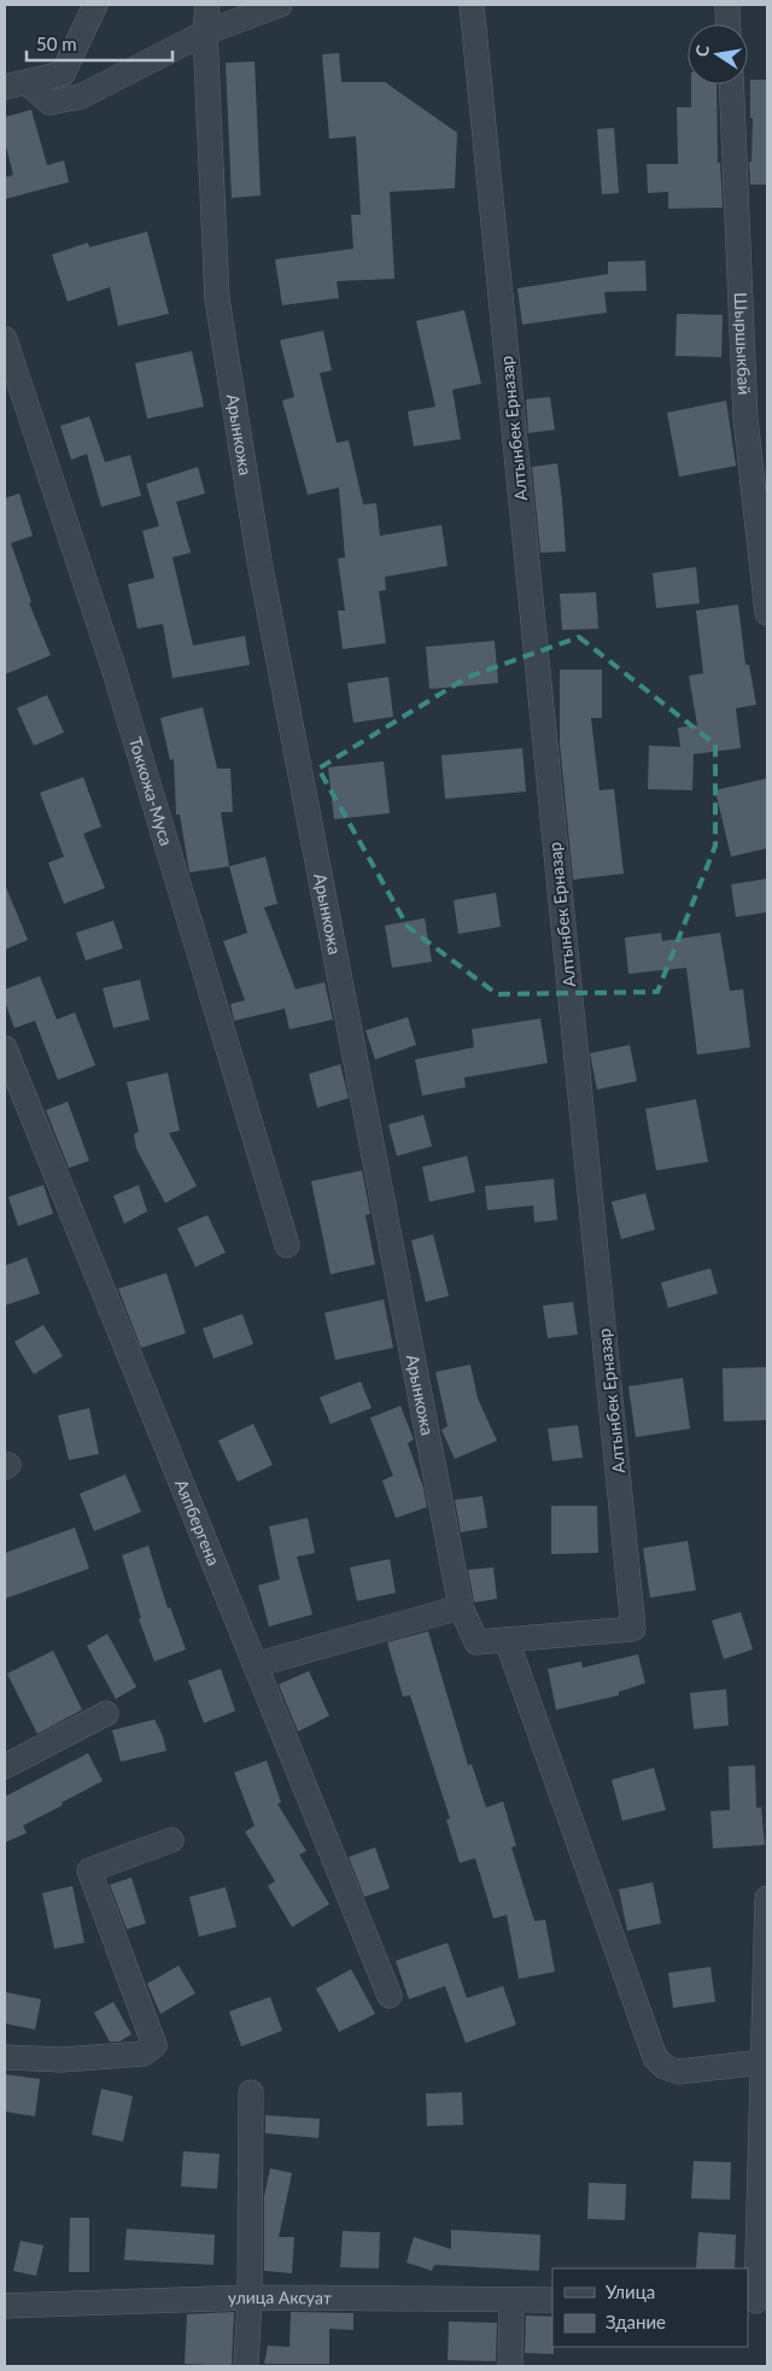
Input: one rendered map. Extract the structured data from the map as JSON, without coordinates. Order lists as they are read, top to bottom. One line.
{"streets":{"street":["Шыршыкбай","Алтынбек Ерназар","Арынкожа","Токкожа-Муса","Аяпбергена","улица Аксуат"]},"crossings":[["Алтынбек Ерназар","Арынкожа"]],"legend":["Улица","Здание"],"scale_bar":"50 m","north":"left"}
